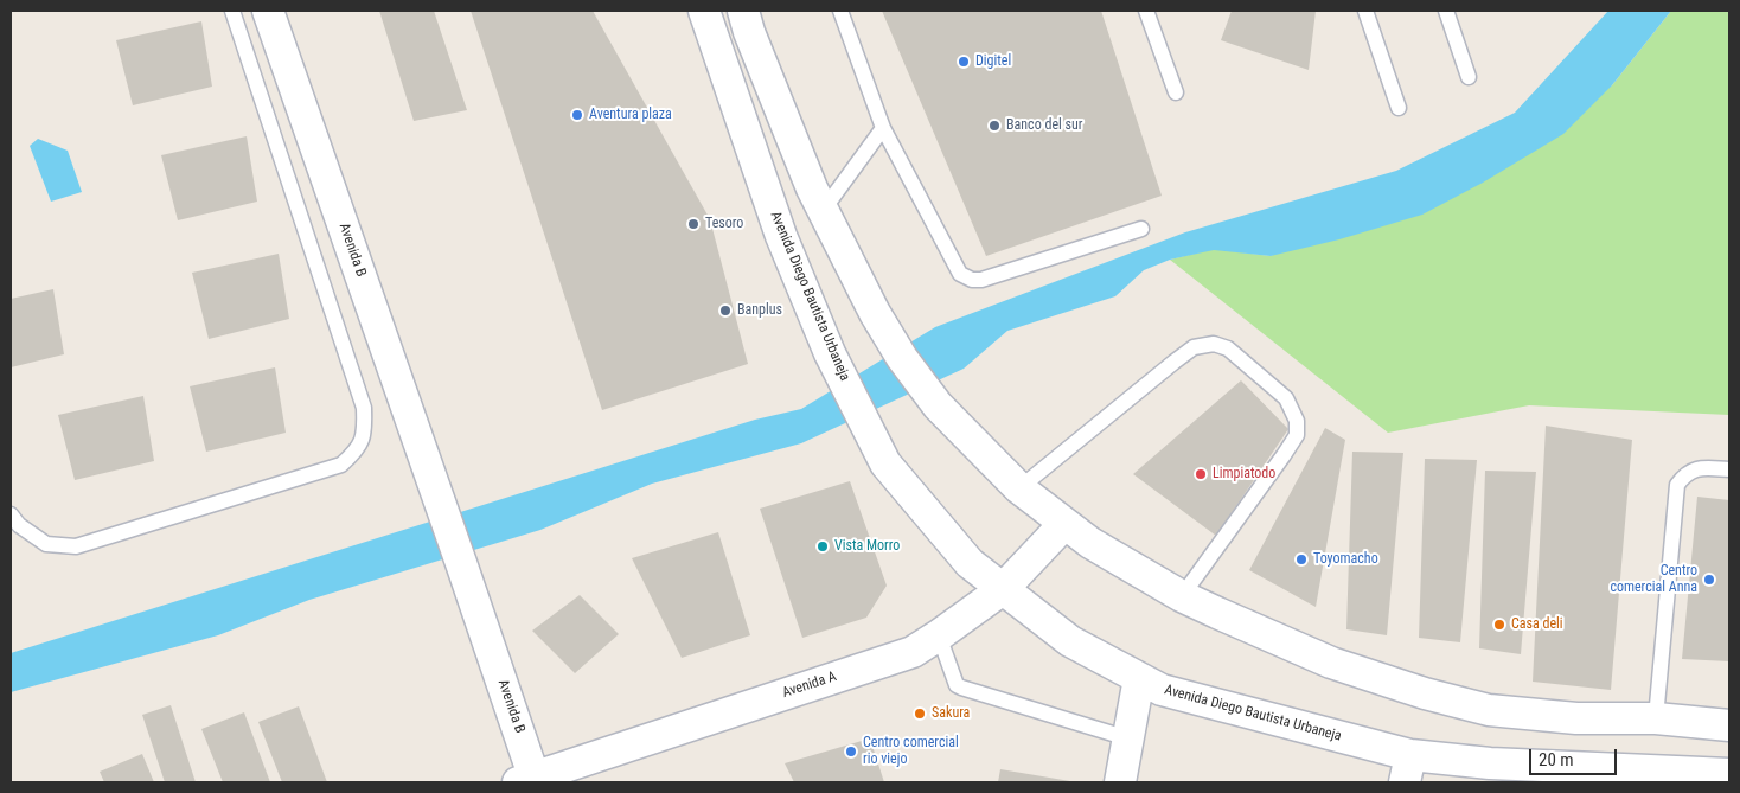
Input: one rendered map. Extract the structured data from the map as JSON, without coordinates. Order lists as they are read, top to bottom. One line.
{"streets":{"street":["Avenida B","Avenida Diego Bautista Urbaneja","Avenida A"]},"crossings":[["Avenida B","Avenida A"],["Avenida Diego Bautista Urbaneja","Avenida A"]],"places":["Digitel","Aventura plaza","Banco del sur","Tesoro","Banplus","Limpiatodo","Vista Morro","Toyomacho","Centro comercial Anna","Casa deli","Sakura","Centro comercial rio viejo"],"scale_bar":"20 m"}
